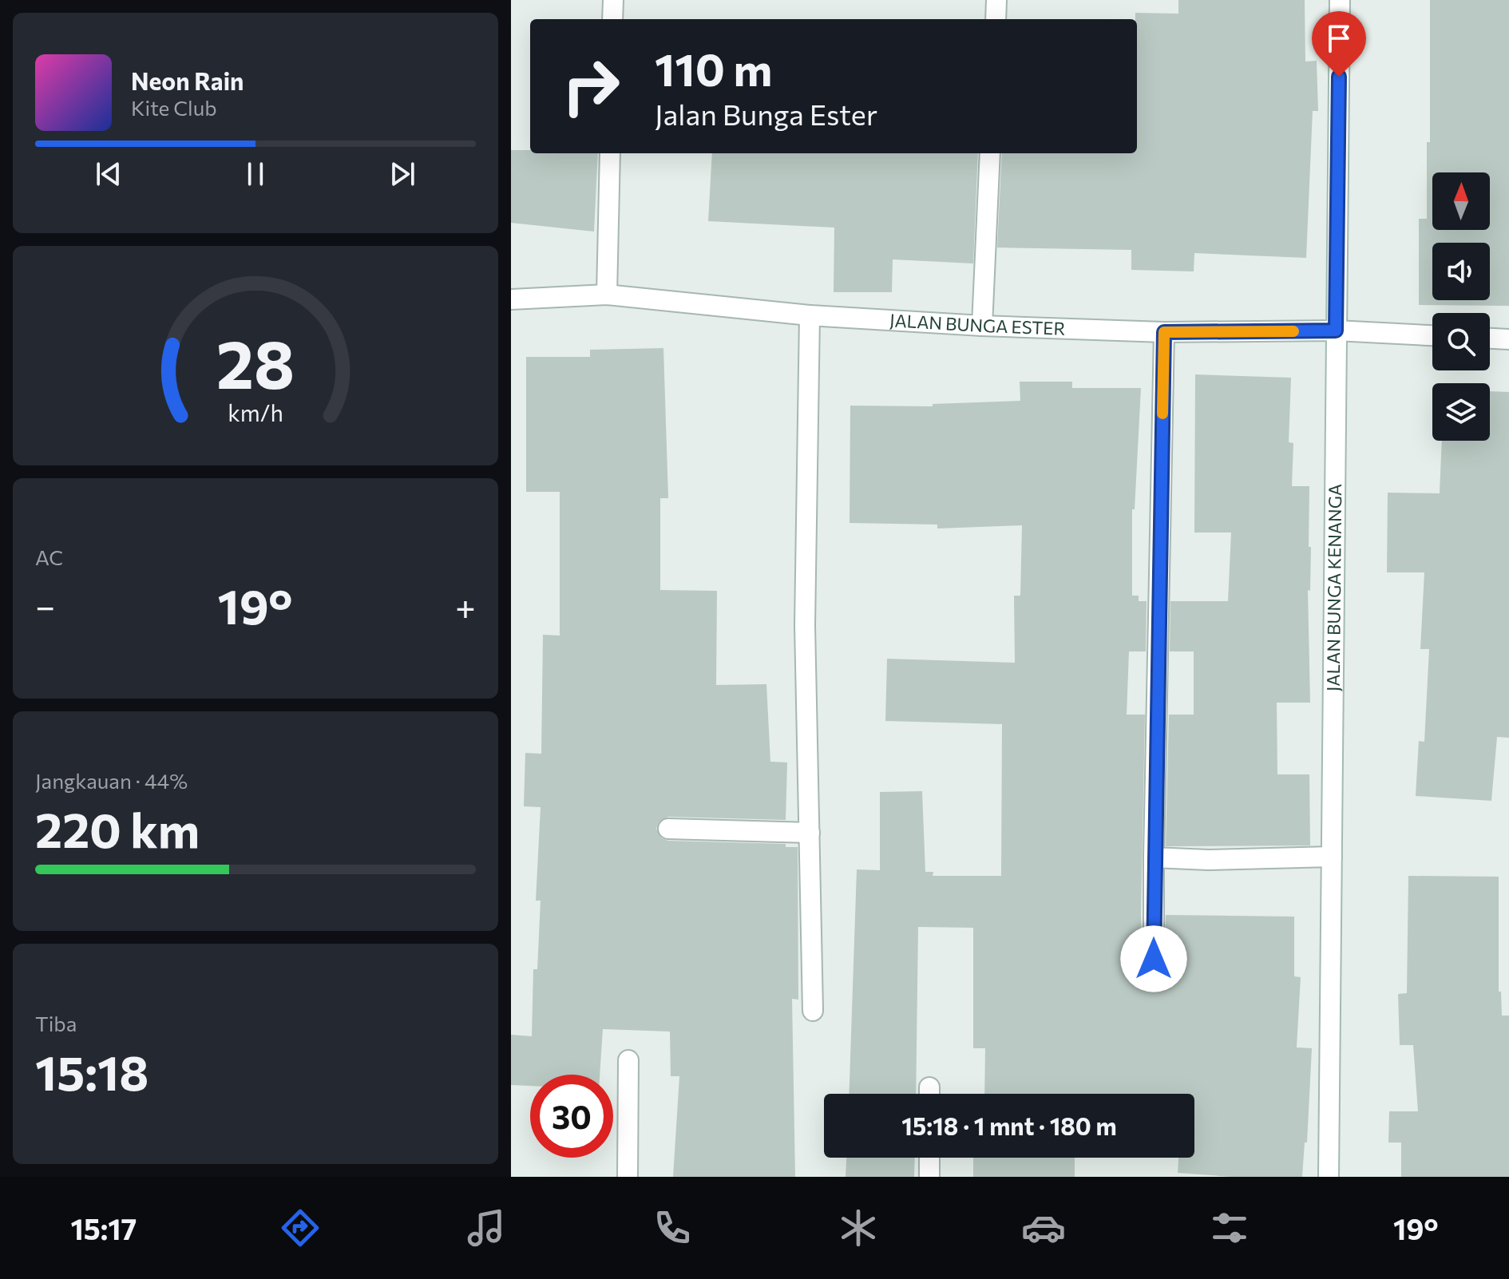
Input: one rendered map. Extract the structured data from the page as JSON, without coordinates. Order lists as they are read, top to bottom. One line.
{"streets":{"street":["JALAN BUNGA ESTER","JALAN BUNGA KENANGA"]},"crossings":[["JALAN BUNGA ESTER","JALAN BUNGA KENANGA"]],"north":"top","page":{"turn":["110 m","Jalan Bunga Ester"],"song":["Neon Rain","Kite Club"],"tile":["AC",["Jangkauan · 44%","220 km"],["Tiba","15:18"]],"heat":["−","19°","+"],"limit":"30","trip":"15:18 · 1 mnt · 180 m","tabs":["15:17","19°"],"gauge":["28","km/h"]}}
